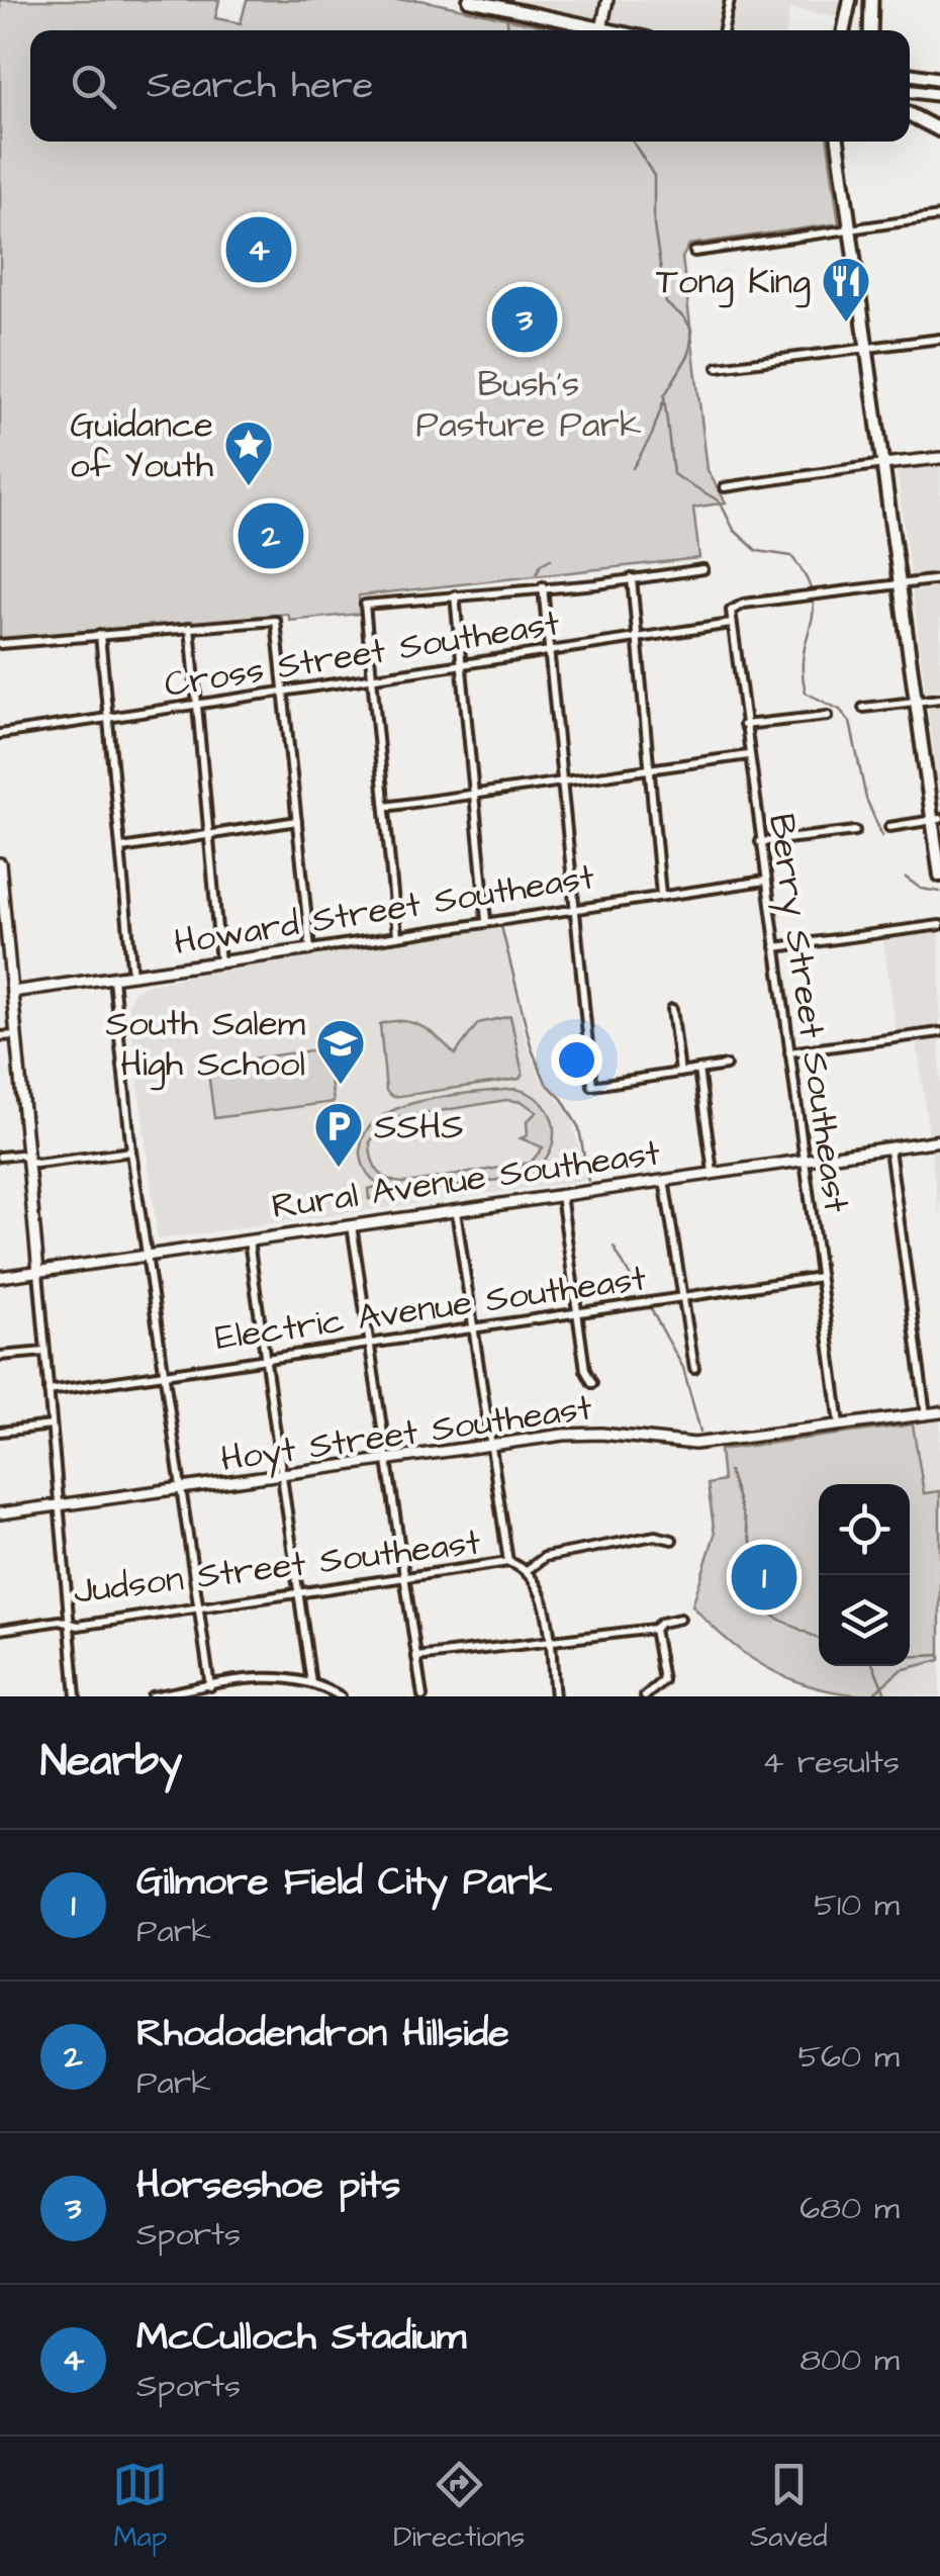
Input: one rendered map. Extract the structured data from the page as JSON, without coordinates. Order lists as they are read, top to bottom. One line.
{"streets":{"street":["Cross Street Southeast","Howard Street Southeast","Berry Street Southeast","Rural Avenue Southeast","Electric Avenue Southeast","Hoyt Street Southeast","Judson Street Southeast"]},"crossings":[["Cross Street Southeast","Berry Street Southeast"],["Howard Street Southeast","Berry Street Southeast"],["Berry Street Southeast","Rural Avenue Southeast"],["Berry Street Southeast","Electric Avenue Southeast"],["Berry Street Southeast","Hoyt Street Southeast"]],"parks":["Bush's Pasture Park"],"places":{"restaurant":["Tong King"],"place":["Guidance of Youth"],"school or university":["South Salem High School"],"parking":["SSHS"]},"page":{"search":"Search here","pins":["4","3","2","1"],"heading":["Nearby","4 results"],"list":[{"mark":"1","name":"Gilmore Field City Park","note":"Park","value":"510 m"},{"mark":"2","name":"Rhododendron Hillside","note":"Park","value":"560 m"},{"mark":"3","name":"Horseshoe pits","note":"Sports","value":"680 m"},{"mark":"4","name":"McCulloch Stadium","note":"Sports","value":"800 m"}],"nav":["Map","Directions","Saved"]}}
